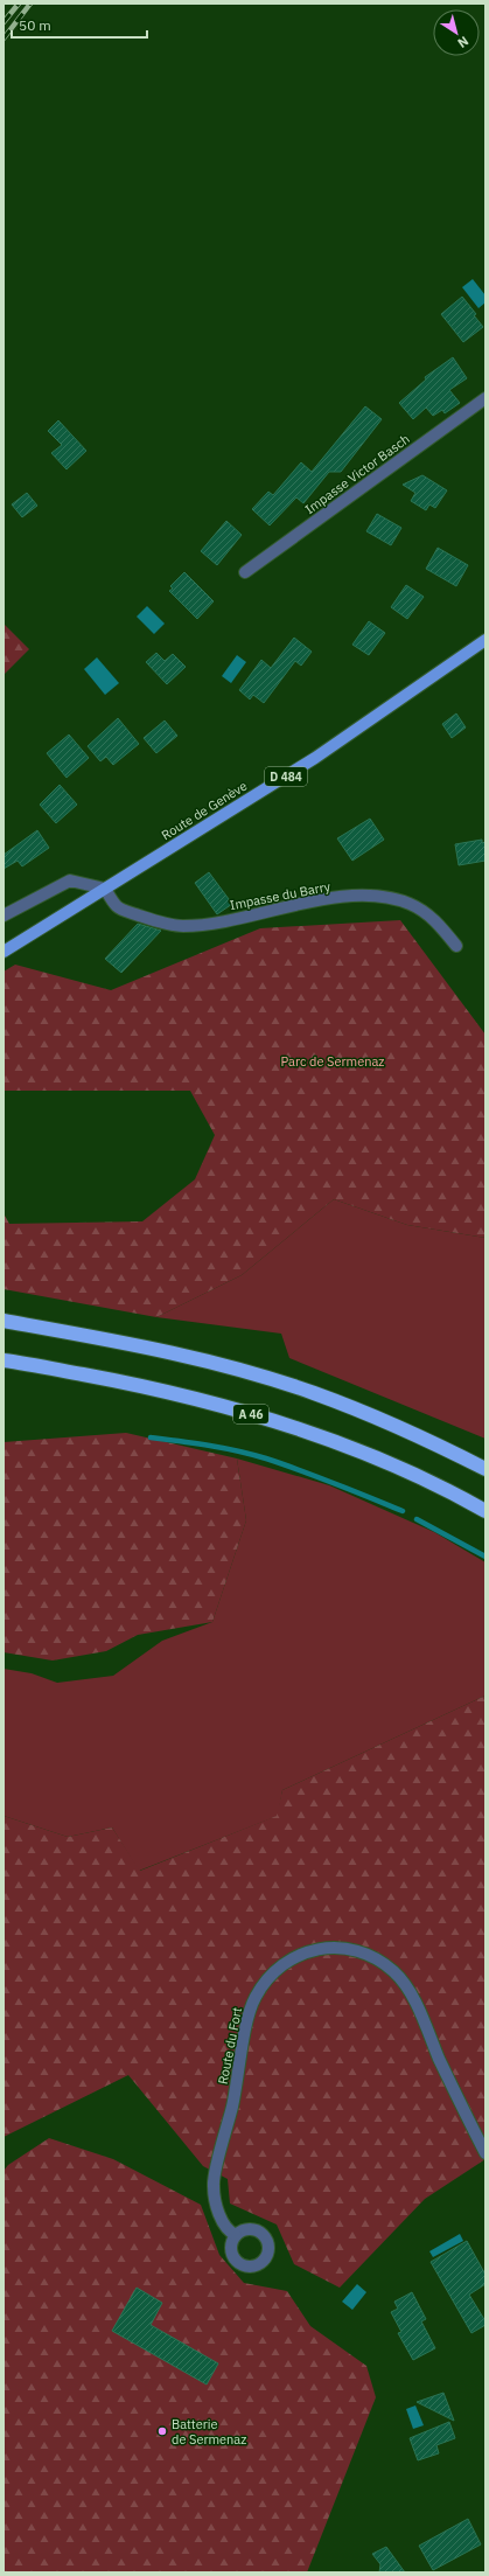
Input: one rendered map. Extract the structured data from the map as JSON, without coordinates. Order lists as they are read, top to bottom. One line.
{"streets":{"highway":["A 46"],"main road":["D 484","Route de Genève"],"street":["Impasse Victor Basch","Impasse du Barry","Route du Fort"]},"crossings":[["Route de Genève","Impasse du Barry"]],"parks":["Parc de Sermenaz"],"places":["Batterie de Sermenaz"],"scale_bar":"50 m","north":"bottom right"}
